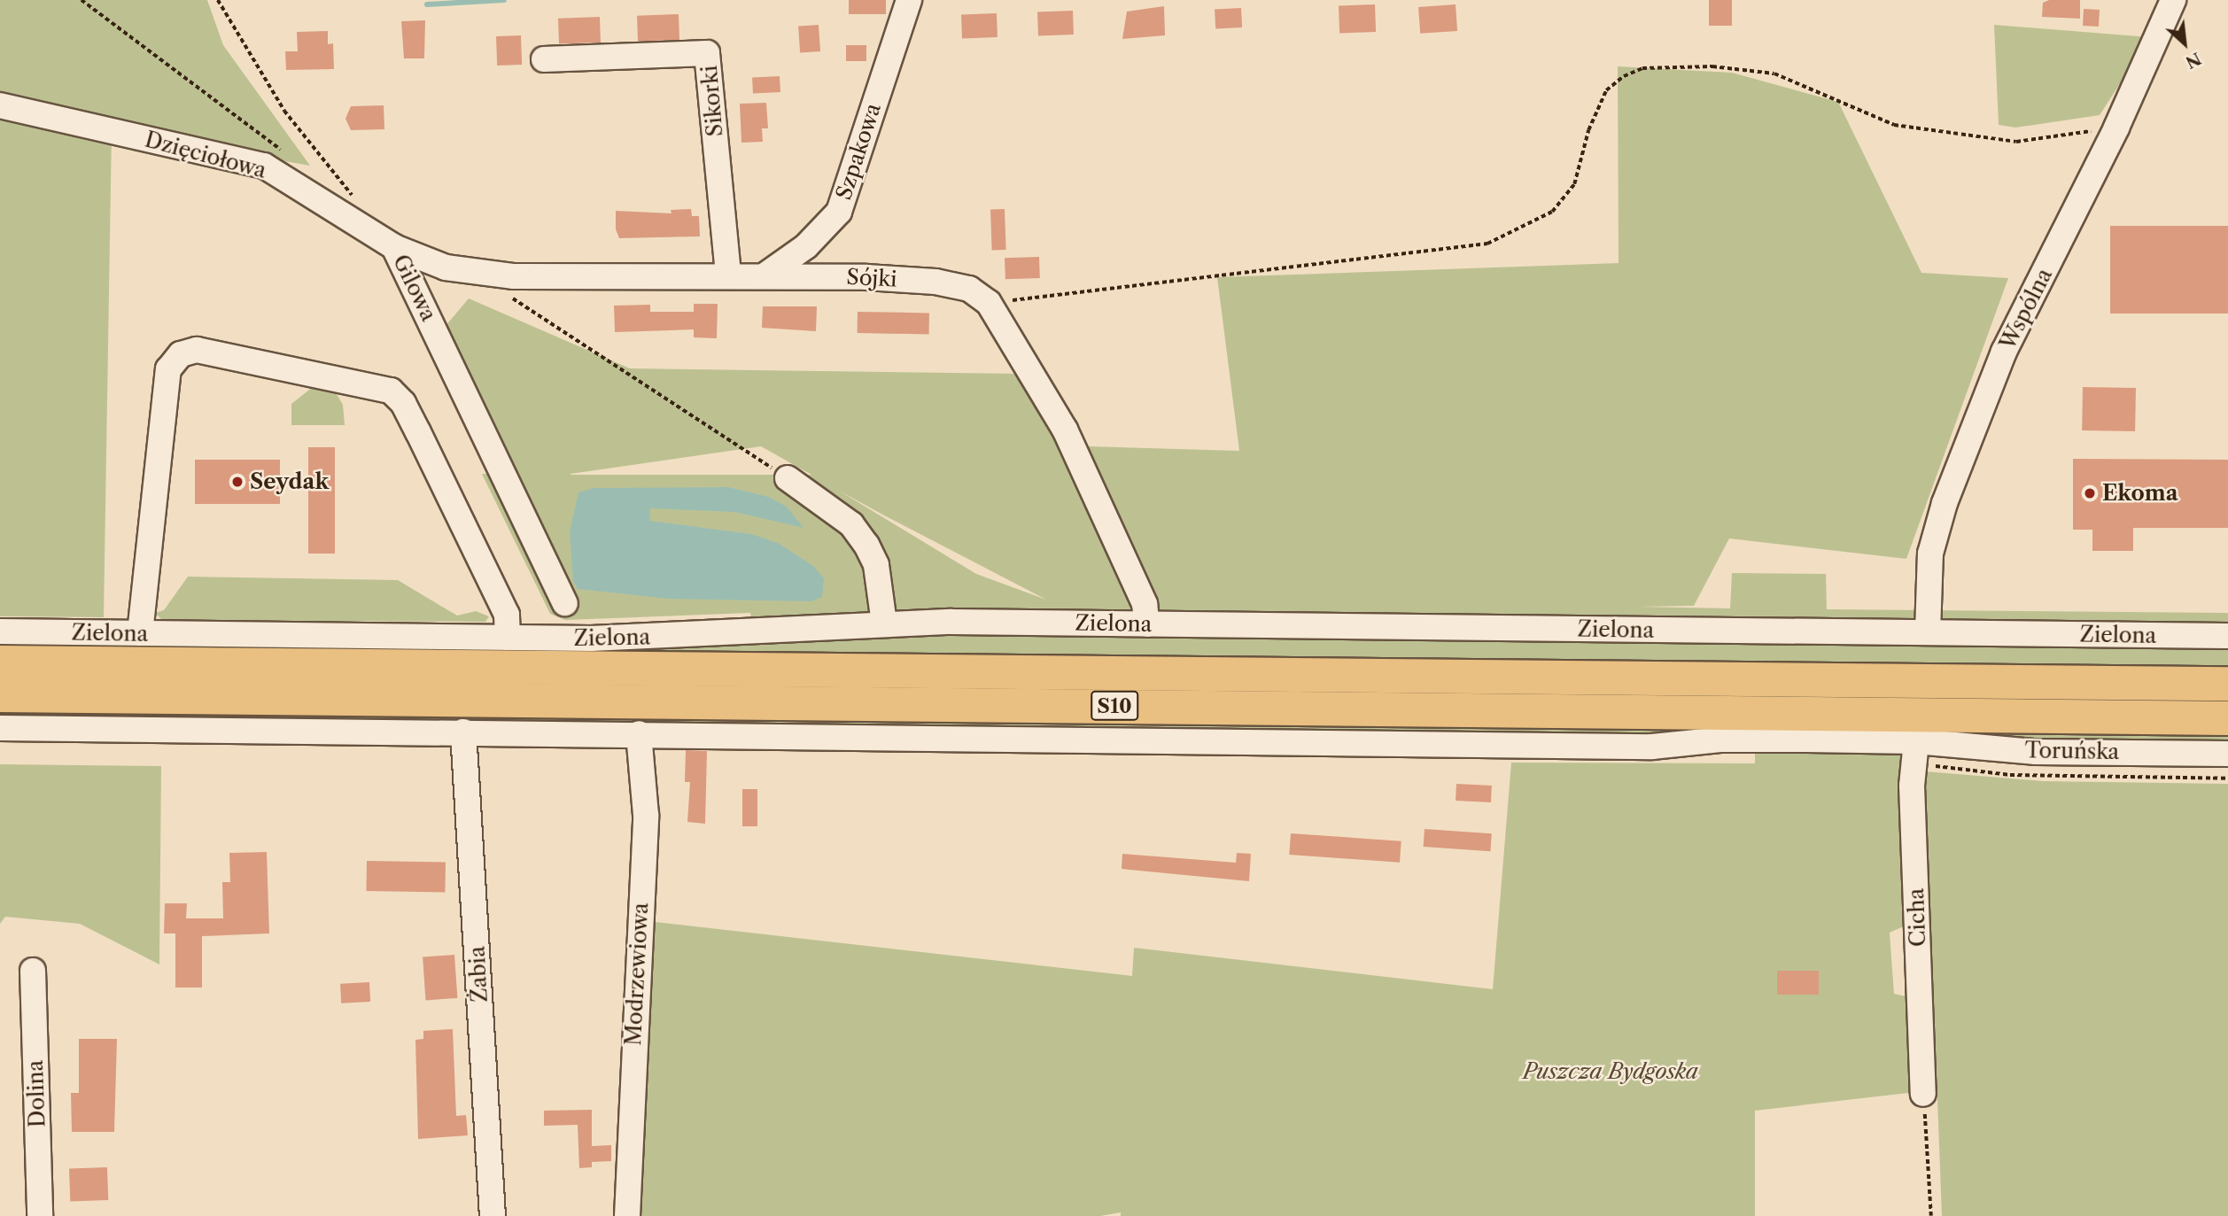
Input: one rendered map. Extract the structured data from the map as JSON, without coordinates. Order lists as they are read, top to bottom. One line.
{"streets":{"highway":["S10"],"street":["Sikorki","Szpakowa","Dzięciołowa","Sójki","Gilowa","Wspólna","Zielona","Toruńska","Cicha","Żabia","Modrzewiowa","Dolina"]},"crossings":[["Sikorki","Sójki"],["Szpakowa","Sójki"],["Dzięciołowa","Sójki"],["Dzięciołowa","Gilowa"],["Sójki","Gilowa"],["Sójki","Zielona"],["Wspólna","Zielona"],["Toruńska","Cicha"]],"parks":["Puszcza Bydgoska"],"places":["Seydak","Ekoma"],"north":"bottom right"}
